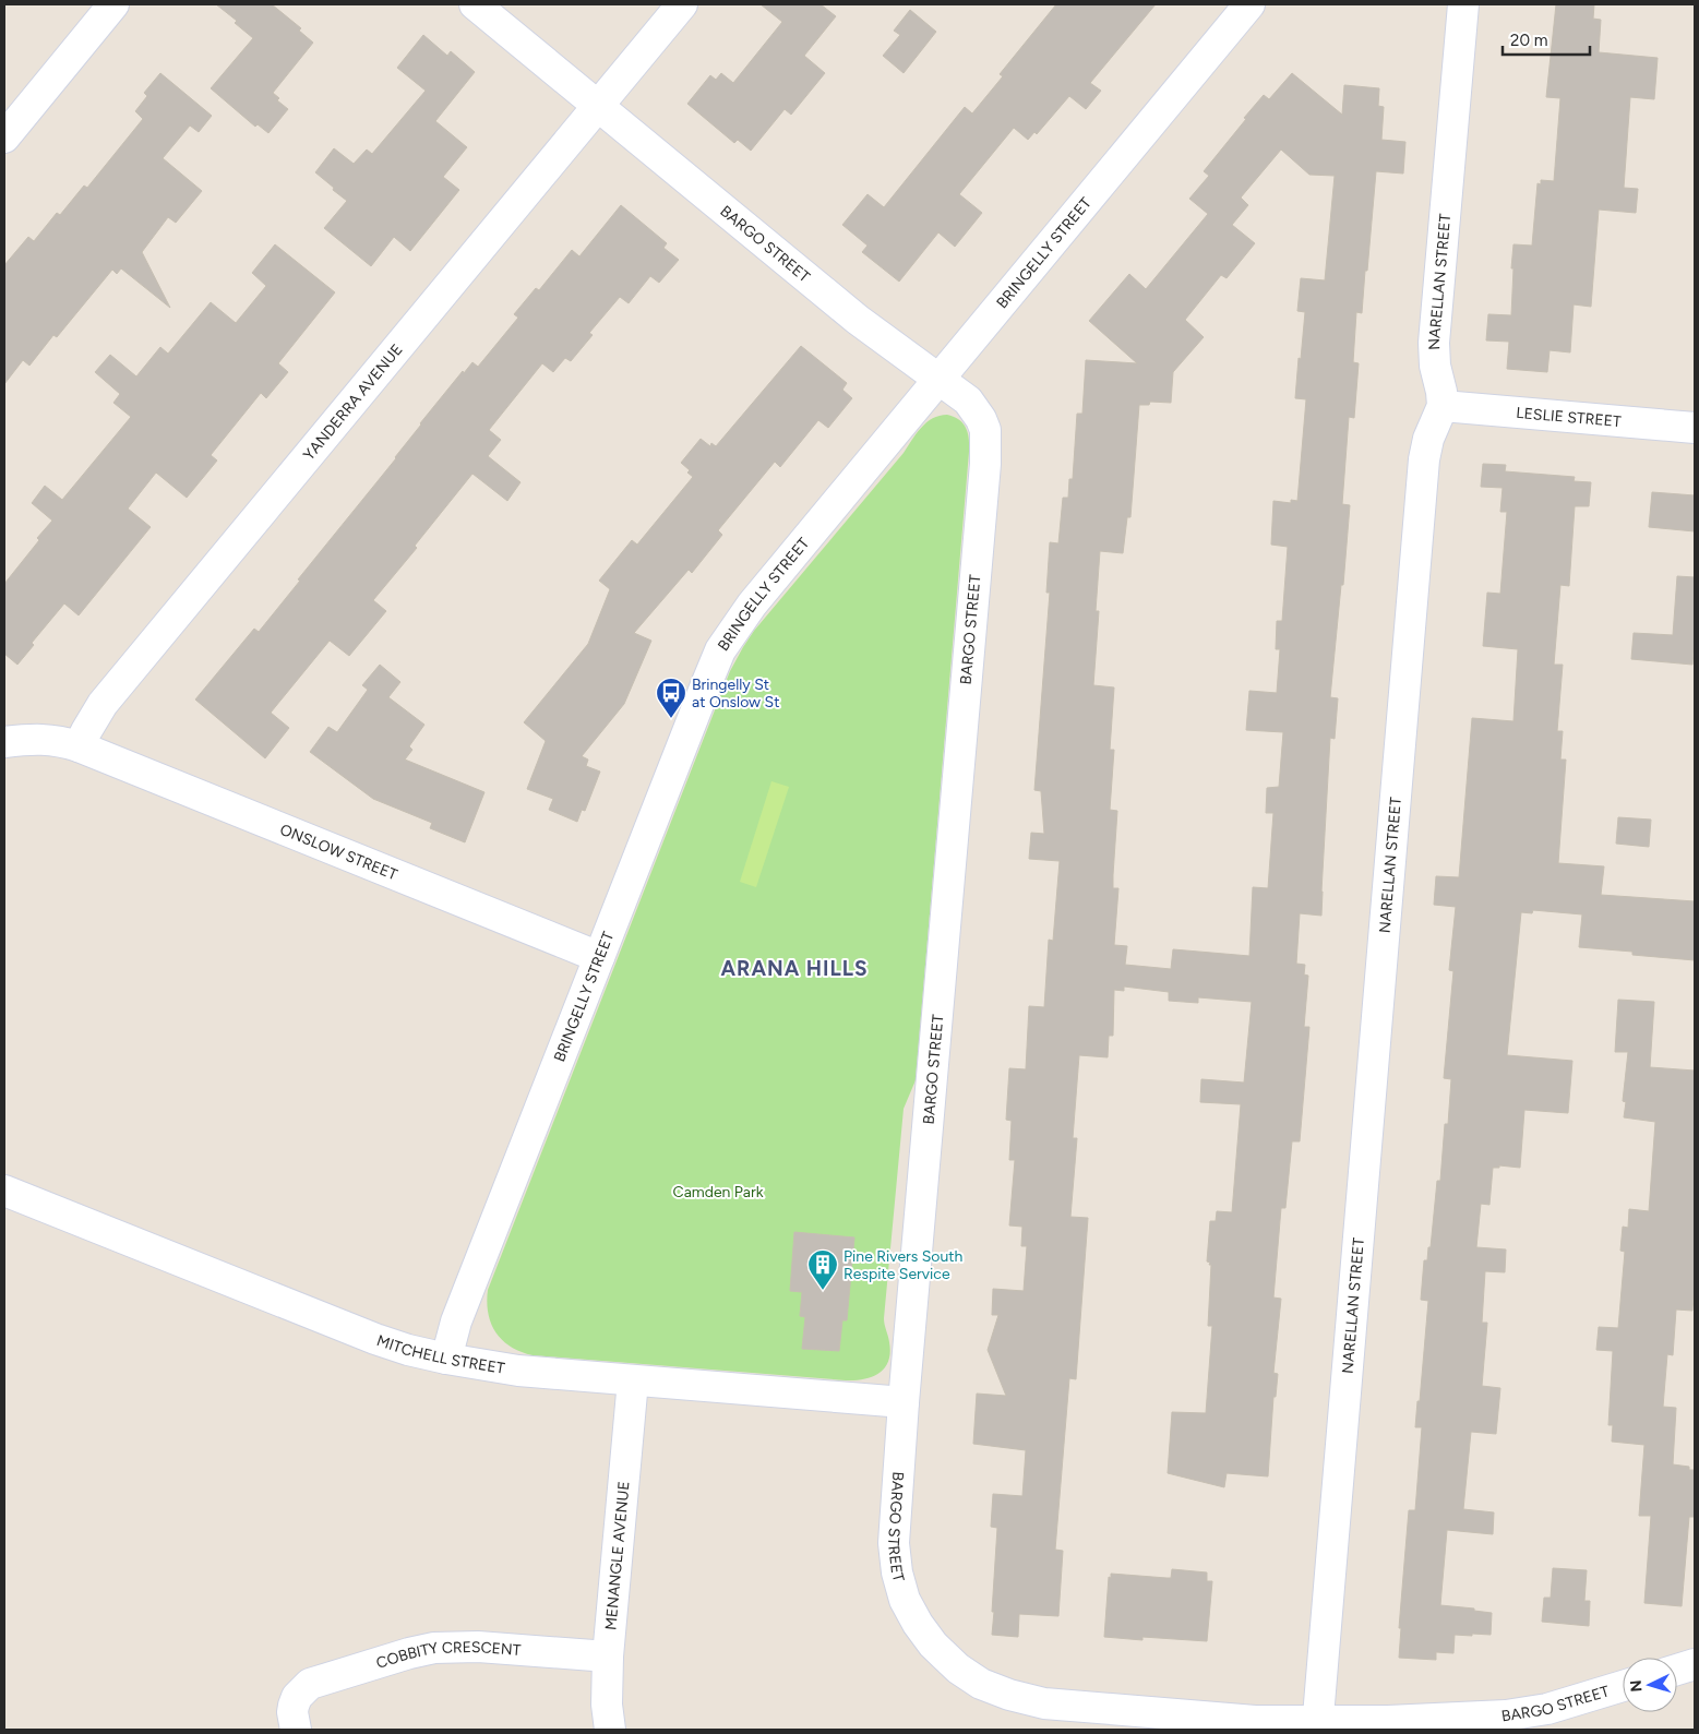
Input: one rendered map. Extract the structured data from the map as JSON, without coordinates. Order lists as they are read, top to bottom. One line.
{"streets":{"street":["BARGO STREET","BRINGELLY STREET","NARELLAN STREET","YANDERRA AVENUE","LESLIE STREET","ONSLOW STREET","MITCHELL STREET","MENANGLE AVENUE","COBBITY CRESCENT"]},"crossings":[["BARGO STREET","BRINGELLY STREET"],["BARGO STREET","NARELLAN STREET"],["BARGO STREET","YANDERRA AVENUE"],["BARGO STREET","MITCHELL STREET"],["BRINGELLY STREET","ONSLOW STREET"],["BRINGELLY STREET","MITCHELL STREET"],["NARELLAN STREET","LESLIE STREET"],["YANDERRA AVENUE","ONSLOW STREET"],["MITCHELL STREET","MENANGLE AVENUE"],["MENANGLE AVENUE","COBBITY CRESCENT"]],"districts":["ARANA HILLS"],"parks":["Camden Park"],"places":{"bus stop":["Bringelly St at Onslow St"],"building":["Pine Rivers South Respite Service"]},"scale_bar":"20 m","north":"left"}
